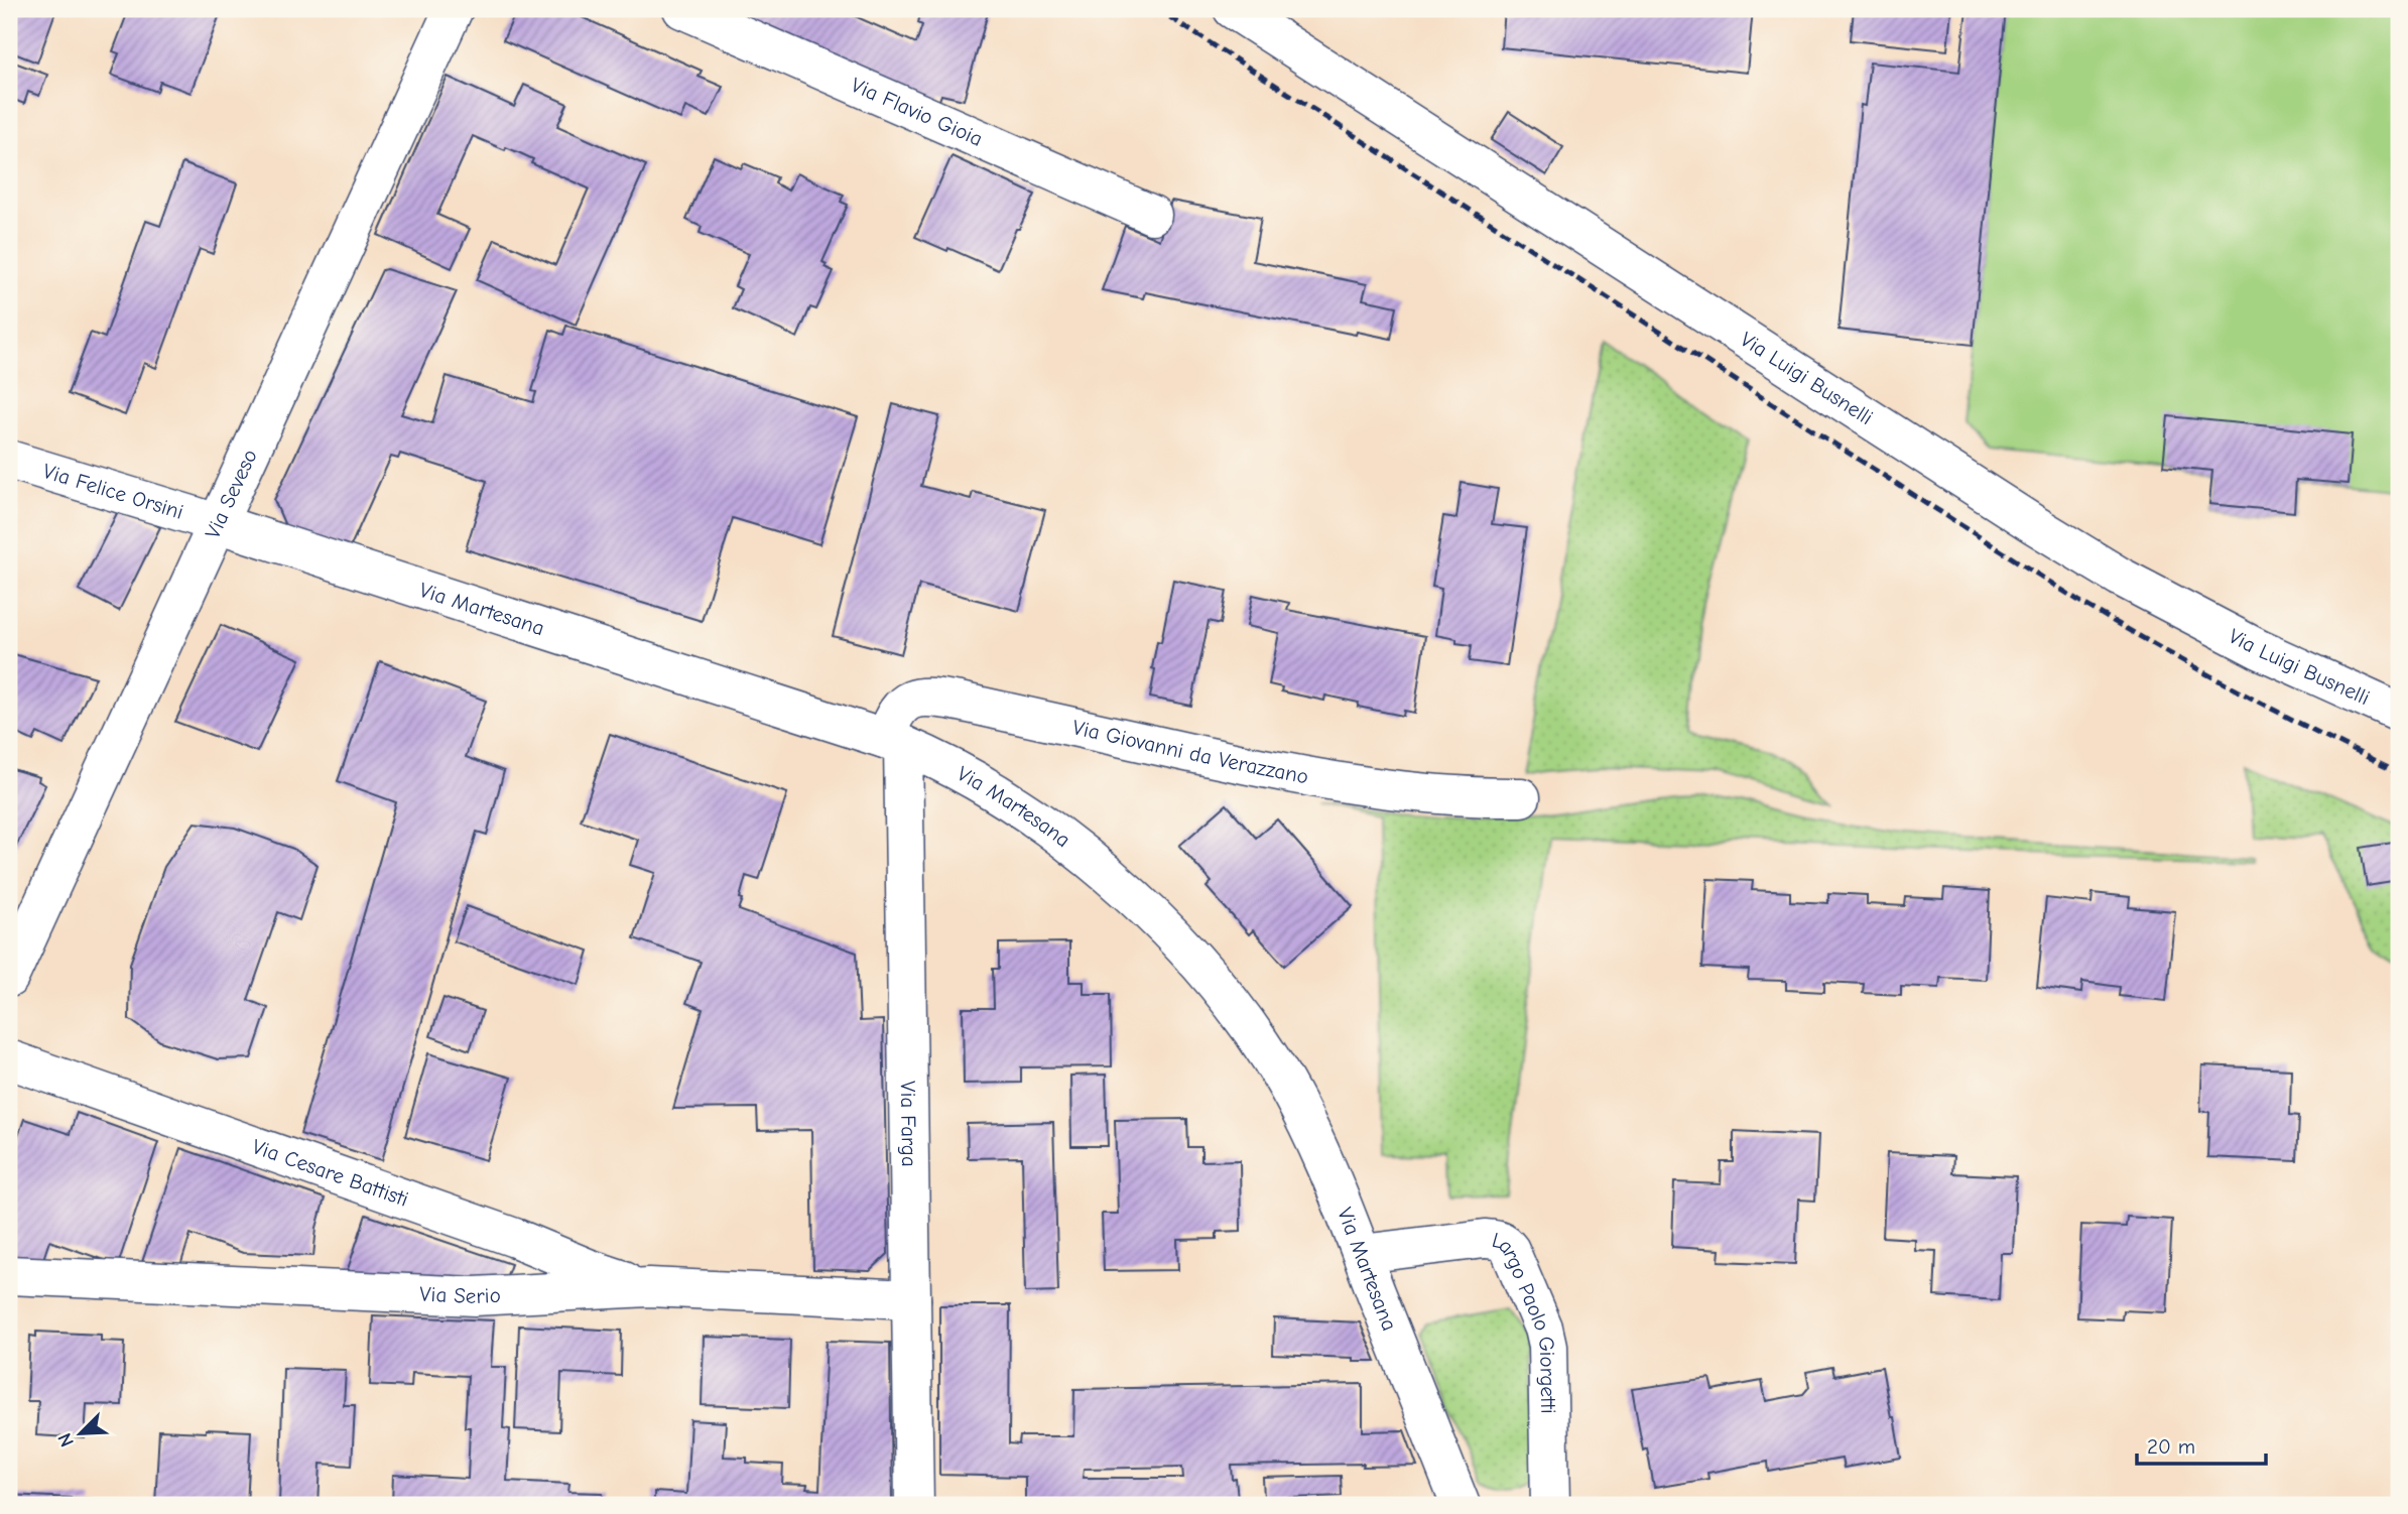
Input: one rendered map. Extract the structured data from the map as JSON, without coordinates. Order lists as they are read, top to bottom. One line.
{"streets":{"street":["Via Flavio Gioia","Via Luigi Busnelli","Via Felice Orsini","Via Seveso","Via Martesana","Via Giovanni da Verazzano","Via Farga","Via Cesare Battisti","Via Serio","Largo Paolo Giorgetti"]},"crossings":[["Via Felice Orsini","Via Seveso"],["Via Felice Orsini","Via Martesana"],["Via Seveso","Via Martesana"],["Via Martesana","Via Giovanni da Verazzano"],["Via Martesana","Via Farga"],["Via Martesana","Largo Paolo Giorgetti"],["Via Giovanni da Verazzano","Via Farga"],["Via Farga","Via Serio"],["Via Cesare Battisti","Via Serio"]],"scale_bar":"20 m","north":"bottom left"}
